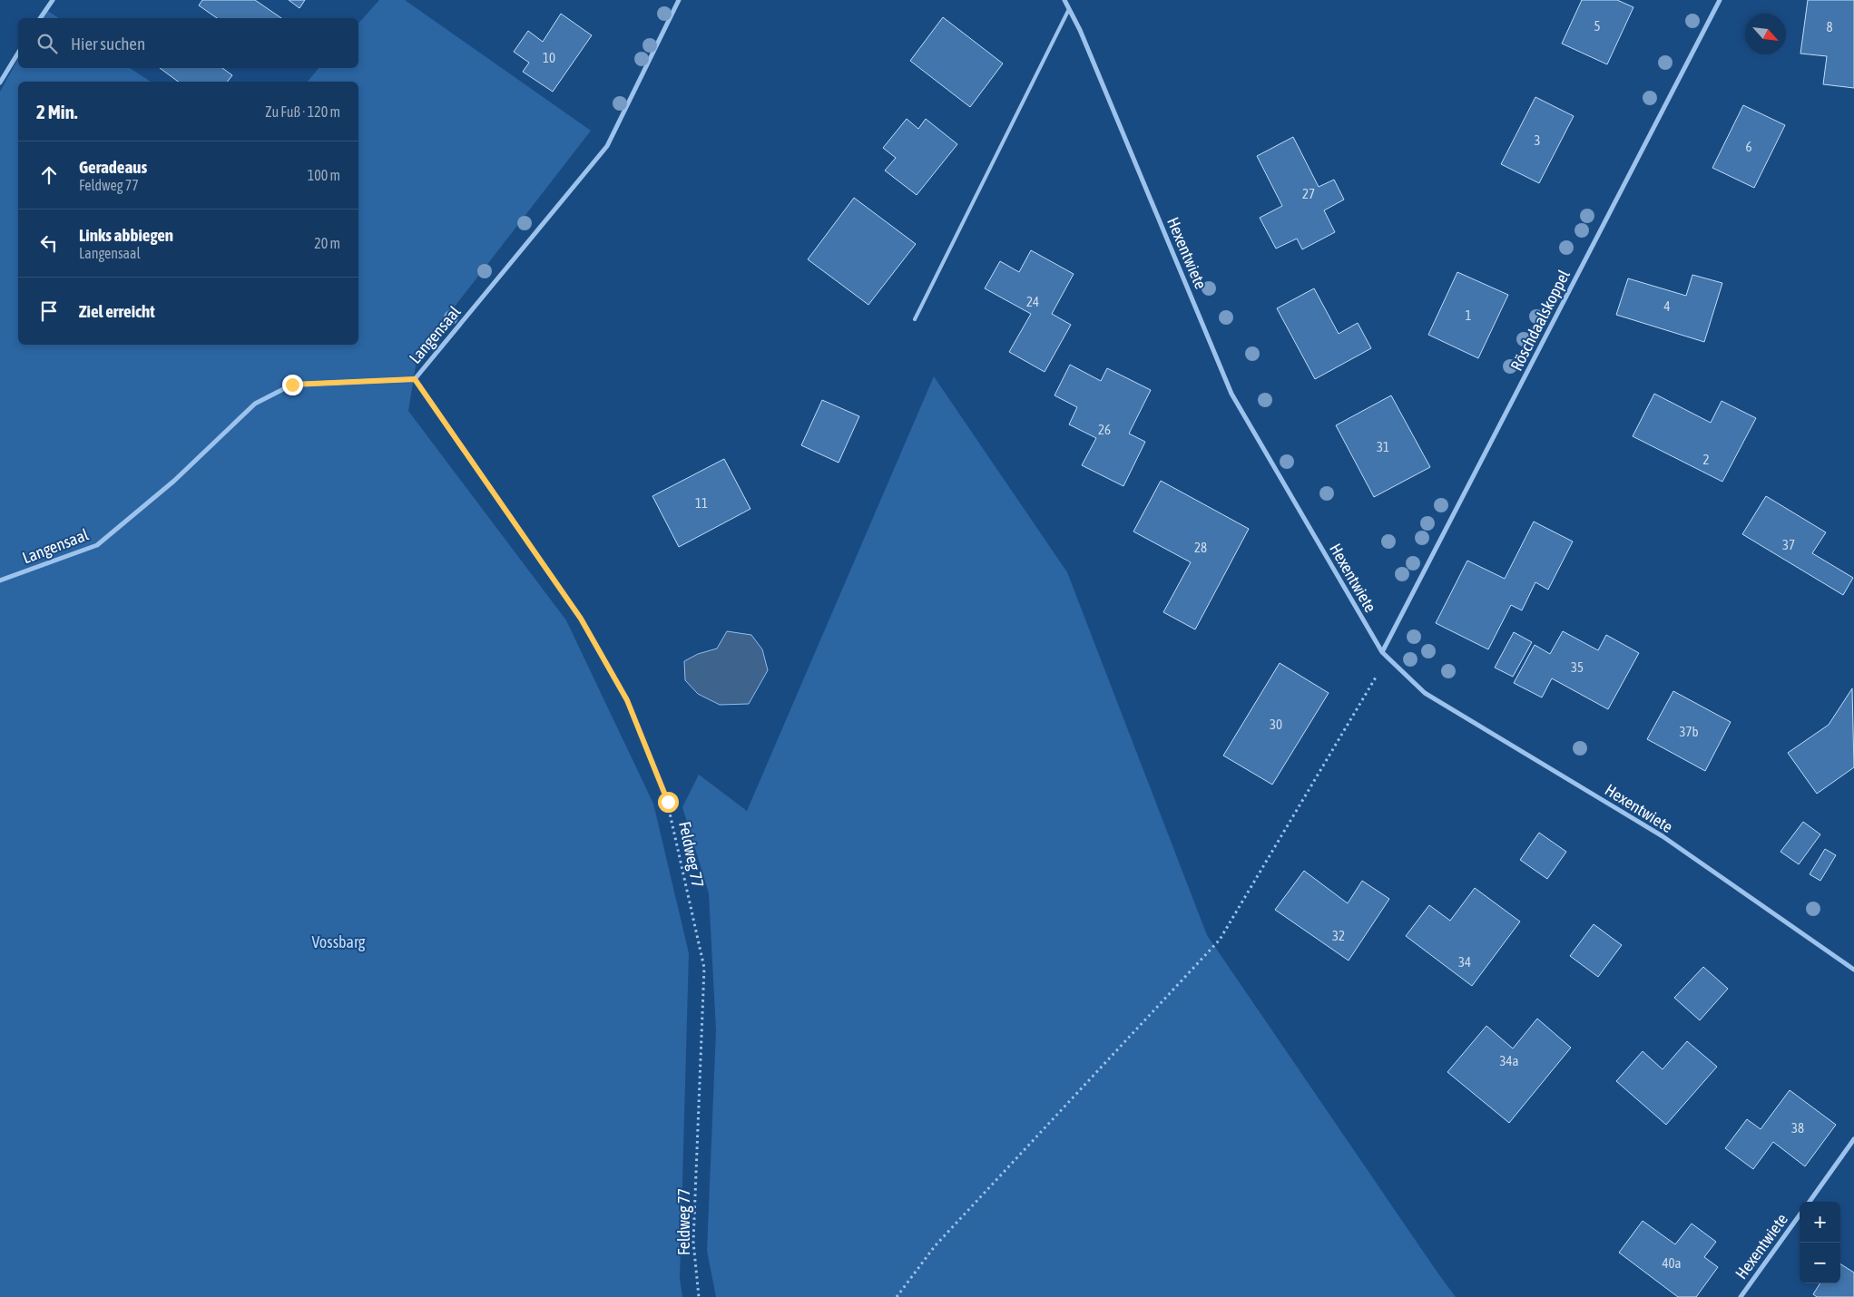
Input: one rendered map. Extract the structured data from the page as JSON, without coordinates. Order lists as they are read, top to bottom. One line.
{"streets":{"street":["Hexentwiete","Röschdaalskoppel","Langensaal"],"path":["Feldweg 77"]},"crossings":[["Hexentwiete","Röschdaalskoppel"],["Langensaal","Feldweg 77"]],"parks":["Vossbarg"],"house_numbers":["5","8","10","3","6","27","24","4","1","26","31","2","11","37","28","35","30","37b","32","34","34a","38","40a"],"north":"bottom right","page":{"search":"Hier suchen","heading":["2 Min.","Zu Fuß · 120 m"],"list":[["Geradeaus","Feldweg 77","100 m"],["Links abbiegen","Langensaal","20 m"],"Ziel erreicht"],"map_buttons":["+","−"]}}
